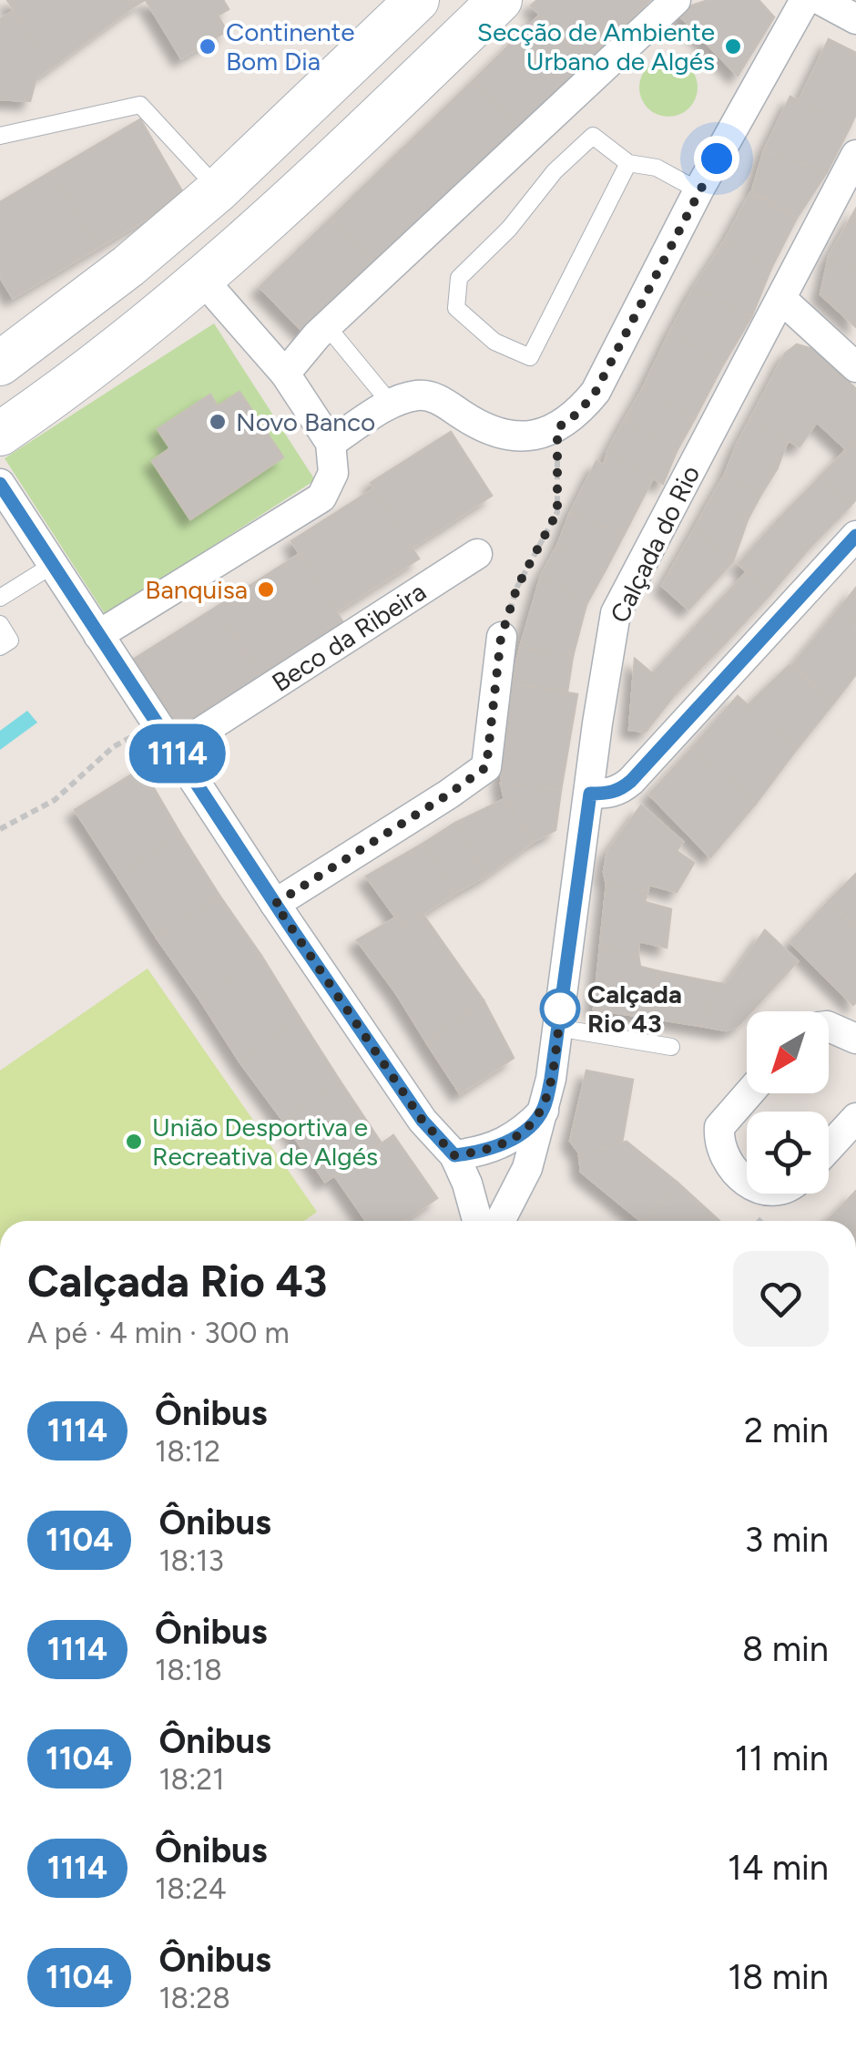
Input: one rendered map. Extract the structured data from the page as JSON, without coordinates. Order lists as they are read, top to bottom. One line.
{"streets":{"street":["Calçada do Rio","Beco da Ribeira"]},"places":["Continente Bom Dia","Secção de Ambiente Urbano de Algés","Novo Banco","Banquisa","Calçada Rio 43","União Desportiva e Recreativa de Algés"],"lines":["bus line 1114"],"north":"bottom left","page":{"on_map":"1114","heading":["Calçada Rio 43","A pé · 4 min · 300 m"],"list":[{"mark":"1114","name":"Ônibus","note":"18:12","value":"2 min"},{"mark":"1104","name":"Ônibus","note":"18:13","value":"3 min"},{"mark":"1114","name":"Ônibus","note":"18:18","value":"8 min"},{"mark":"1104","name":"Ônibus","note":"18:21","value":"11 min"},{"mark":"1114","name":"Ônibus","note":"18:24","value":"14 min"},{"mark":"1104","name":"Ônibus","note":"18:28","value":"18 min"}]}}
